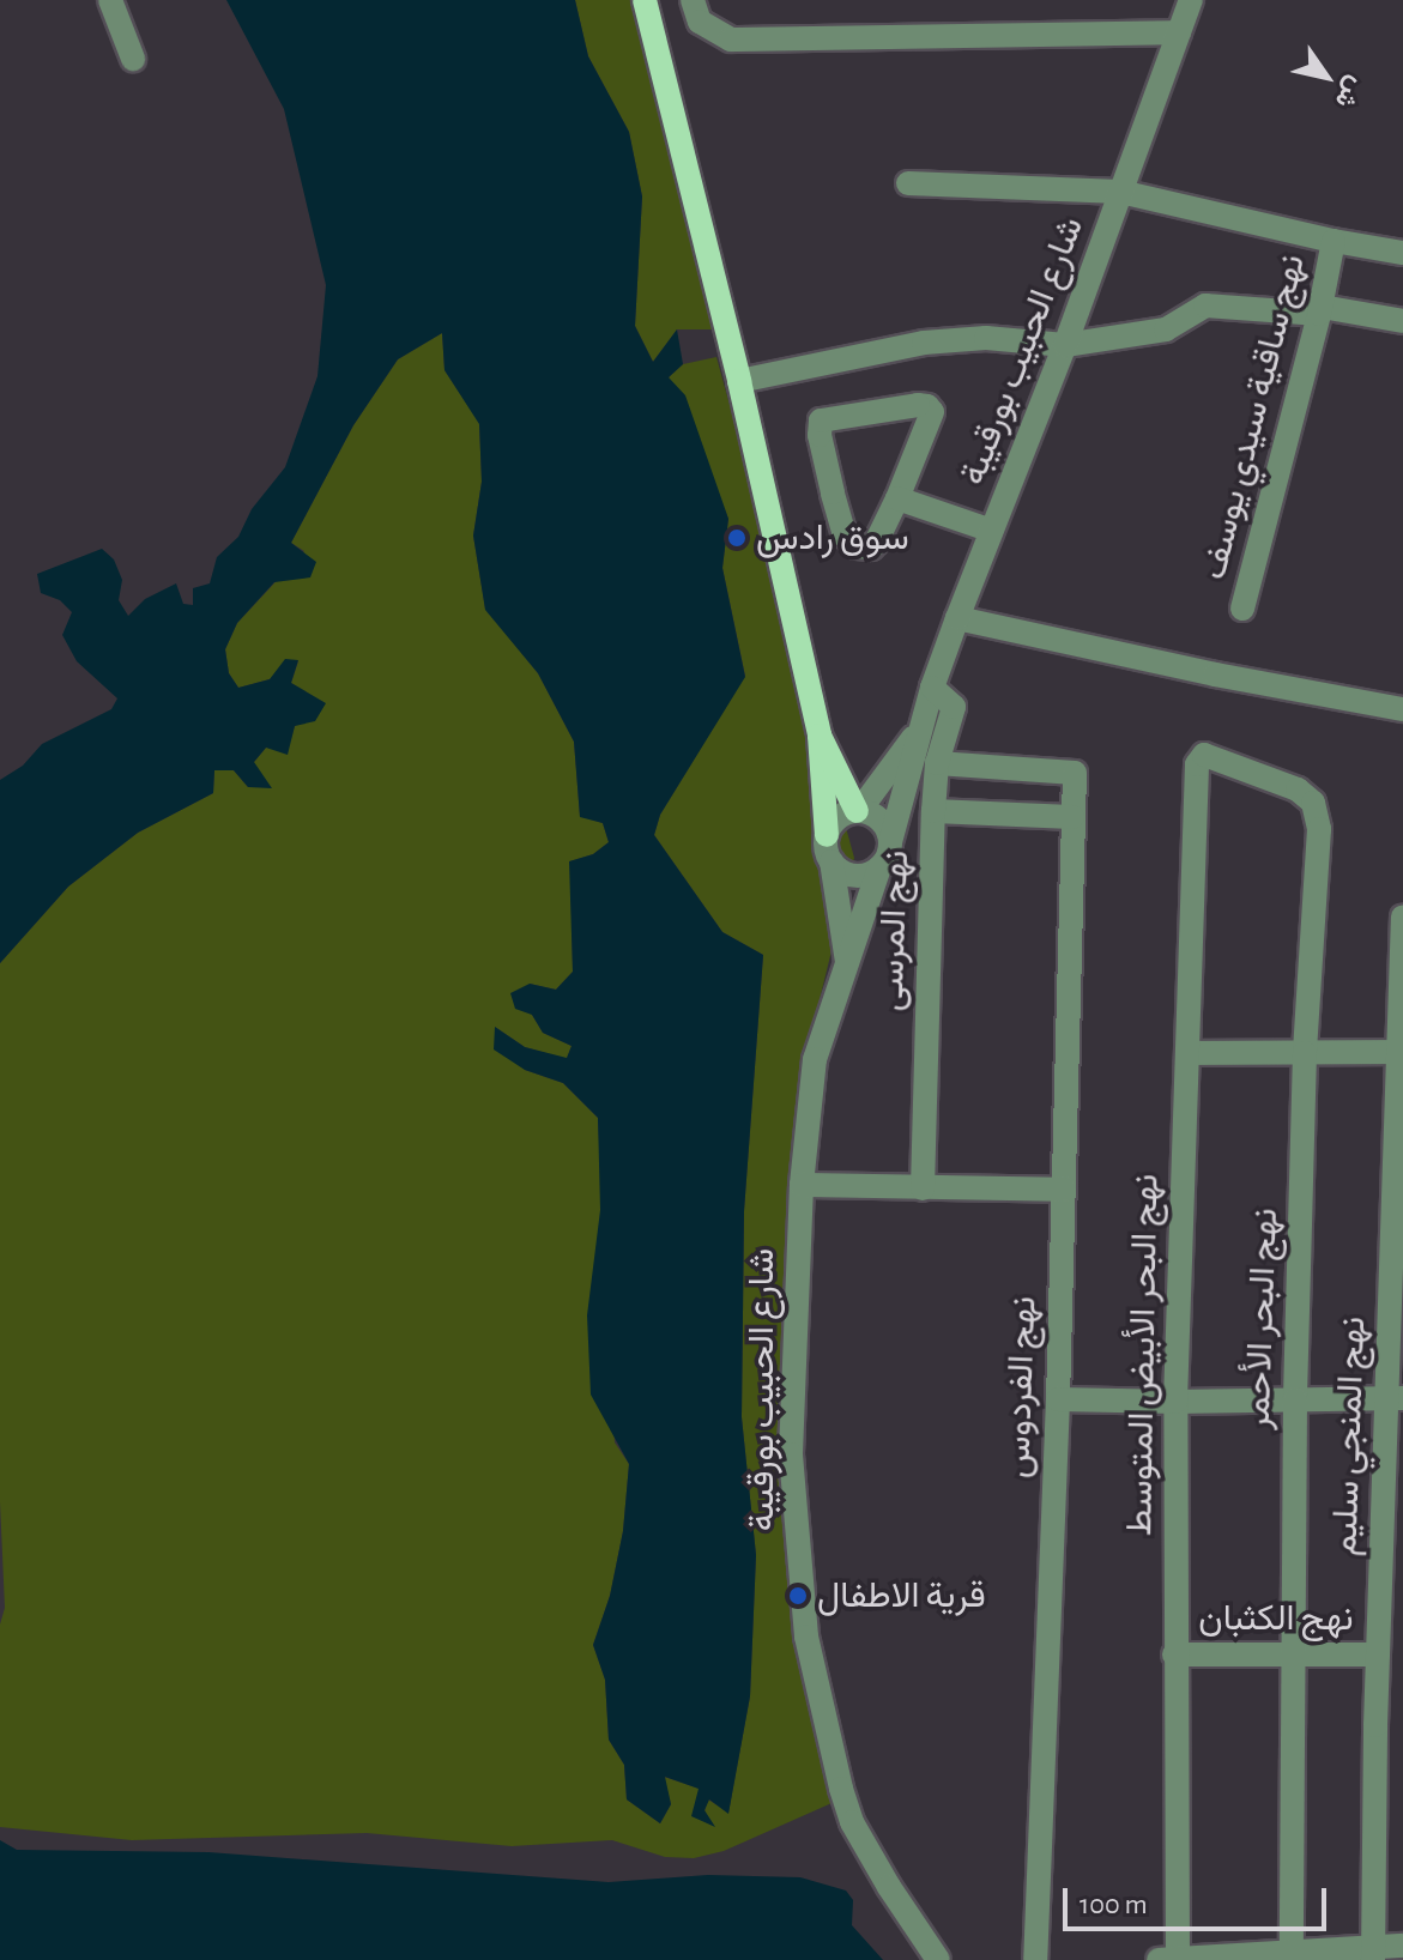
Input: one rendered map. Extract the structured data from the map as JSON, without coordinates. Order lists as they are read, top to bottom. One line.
{"streets":{"street":["شارع الحبيب بورقيبة","نهج ساقية سيدي يوسف","نهج المرسى","نهج البحر الأحمر","نهج البحر الأبيض المتوسط","نهج الفردوس","نهج المنجي سليم","نهج الكثبان"]},"crossings":[["شارع الحبيب بورقيبة","نهج المرسى"],["نهج المرسى","نهج الفردوس"],["نهج البحر الأحمر","نهج البحر الأبيض المتوسط"],["نهج البحر الأحمر","نهج الكثبان"],["نهج البحر الأبيض المتوسط","نهج الكثبان"],["نهج المنجي سليم","نهج الكثبان"]],"places":["سوق رادس","قرية الاطفال"],"scale_bar":"100 m","north":"bottom right"}
